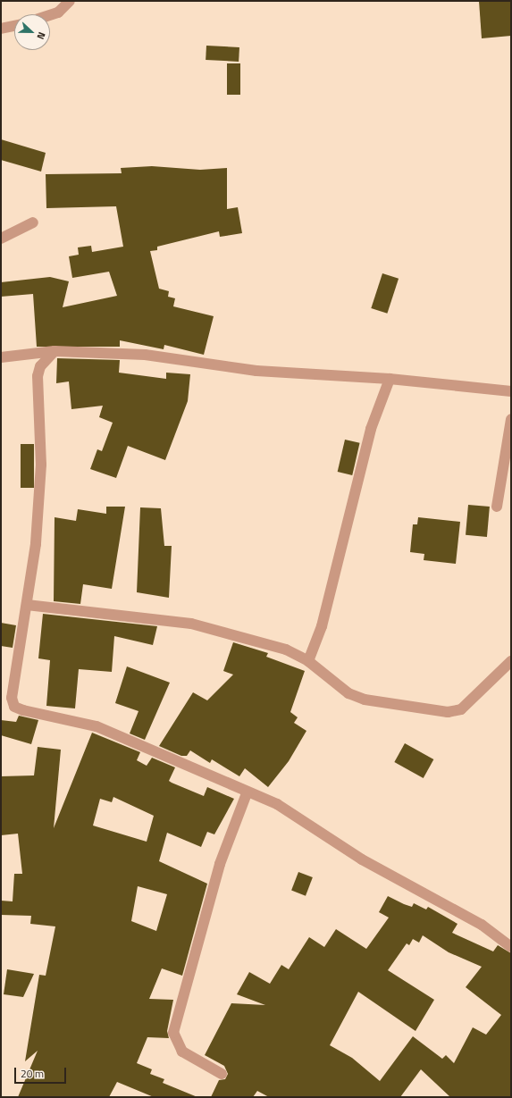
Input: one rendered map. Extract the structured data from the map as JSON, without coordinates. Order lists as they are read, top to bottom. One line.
{"scale_bar":"20 m","north":"right"}
